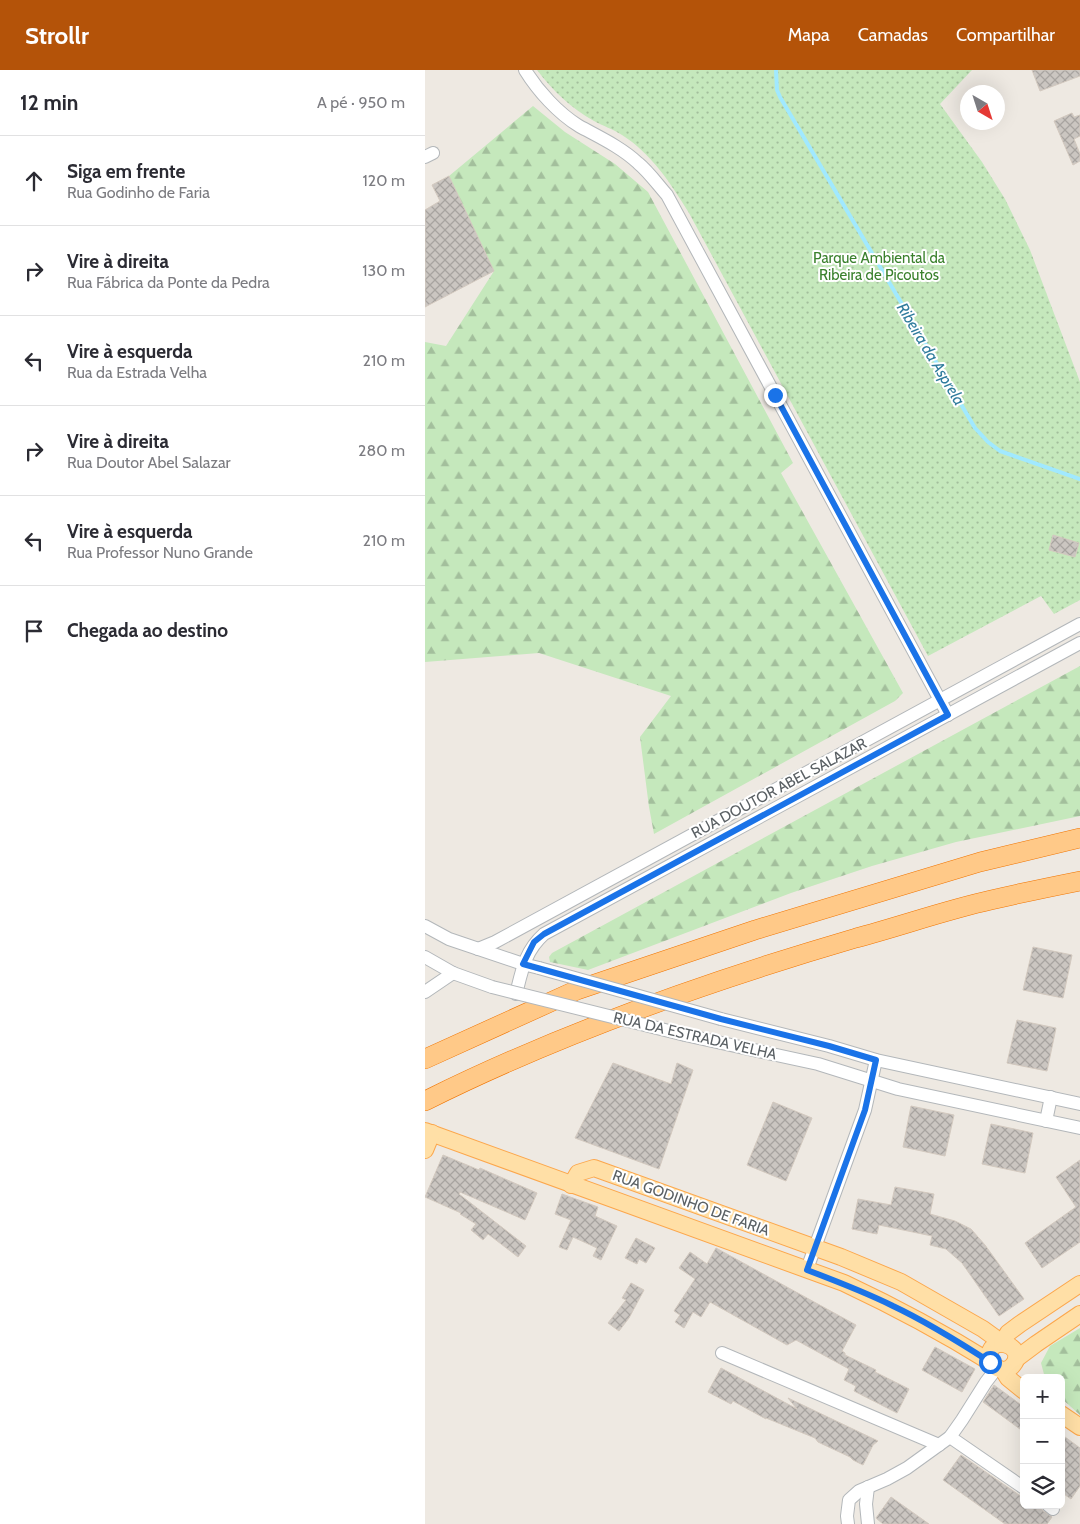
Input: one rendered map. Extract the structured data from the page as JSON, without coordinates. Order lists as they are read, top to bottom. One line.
{"streets":{"main road":["RUA GODINHO DE FARIA"],"street":["RUA DOUTOR ABEL SALAZAR","RUA DA ESTRADA VELHA"]},"crossings":[["RUA DOUTOR ABEL SALAZAR","RUA DA ESTRADA VELHA"]],"water":["Ribeira da Asprela"],"parks":["Parque Ambiental da Ribeira de Picoutos"],"north":"bottom right","page":{"header":"Strollr","nav":["Mapa","Camadas","Compartilhar"],"heading":["12 min","A pé · 950 m"],"list":[["Siga em frente","Rua Godinho de Faria","120 m"],["Vire à direita","Rua Fábrica da Ponte da Pedra","130 m"],["Vire à esquerda","Rua da Estrada Velha","210 m"],["Vire à direita","Rua Doutor Abel Salazar","280 m"],["Vire à esquerda","Rua Professor Nuno Grande","210 m"],"Chegada ao destino"],"map_buttons":["+","−"]}}
